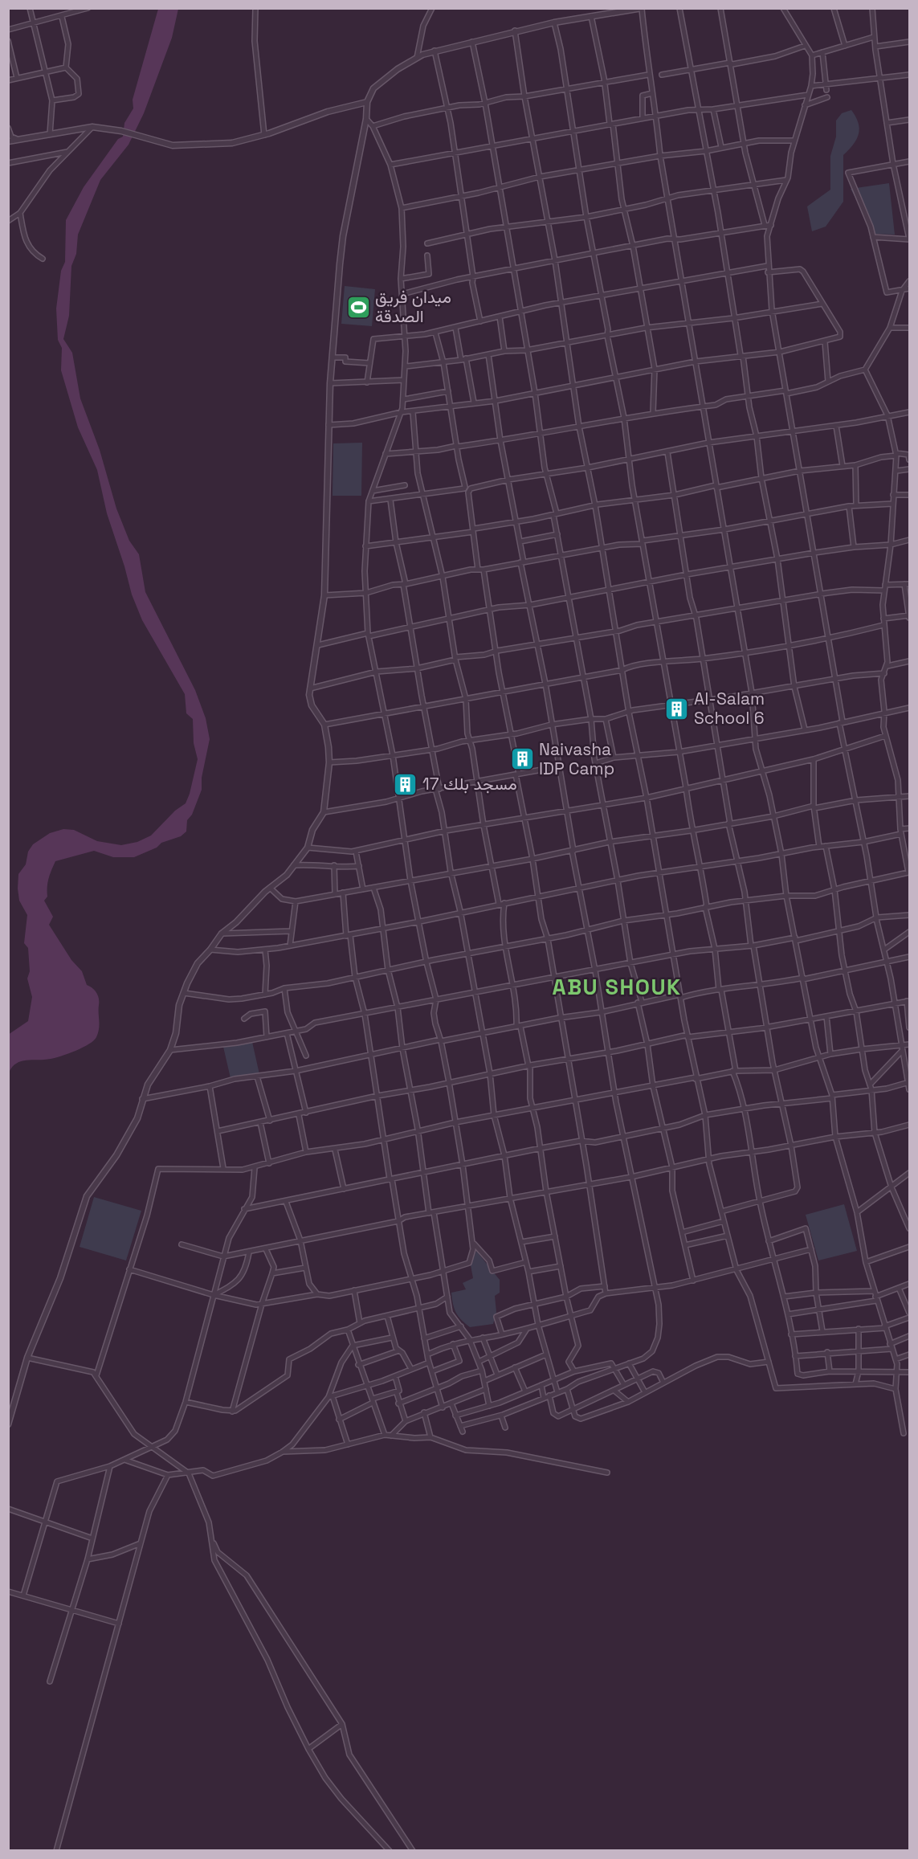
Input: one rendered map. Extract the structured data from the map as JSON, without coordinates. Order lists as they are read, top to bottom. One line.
{"districts":["ABU SHOUK"],"places":{"sports":["ميدان فريق الصدقة"],"building":["Al-Salam School 6","Naivasha IDP Camp","مسجد بلك 17"]}}
